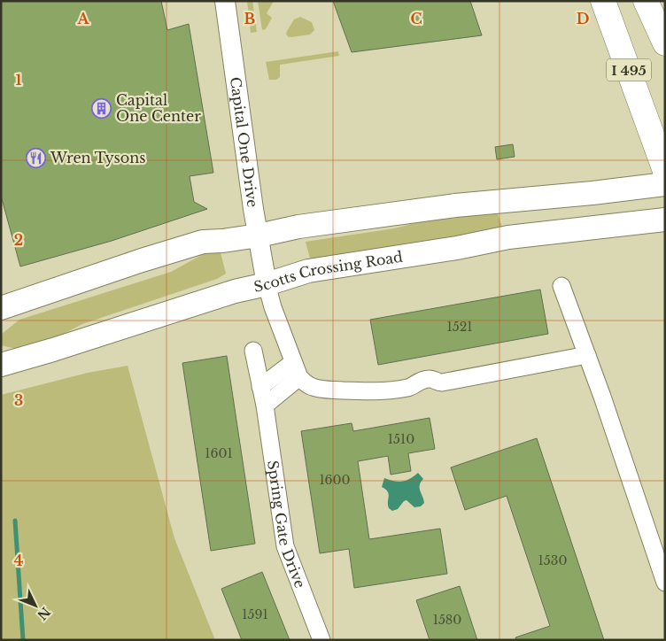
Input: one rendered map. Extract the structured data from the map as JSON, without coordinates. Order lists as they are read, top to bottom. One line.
{"streets":{"highway":["I 495"],"main road":["Scotts Crossing Road"],"street":["Capital One Drive","Spring Gate Drive"]},"crossings":[["Capital One Drive","Scotts Crossing Road"]],"places":{"building":["Capital One Center"],"restaurant":["Wren Tysons"]},"house_numbers":["1521","1510","1601","1600","1530","1591","1580"],"north":"bottom right","grid":{"columns":["A","B","C","D"],"rows":["1","2","3","4"]}}
